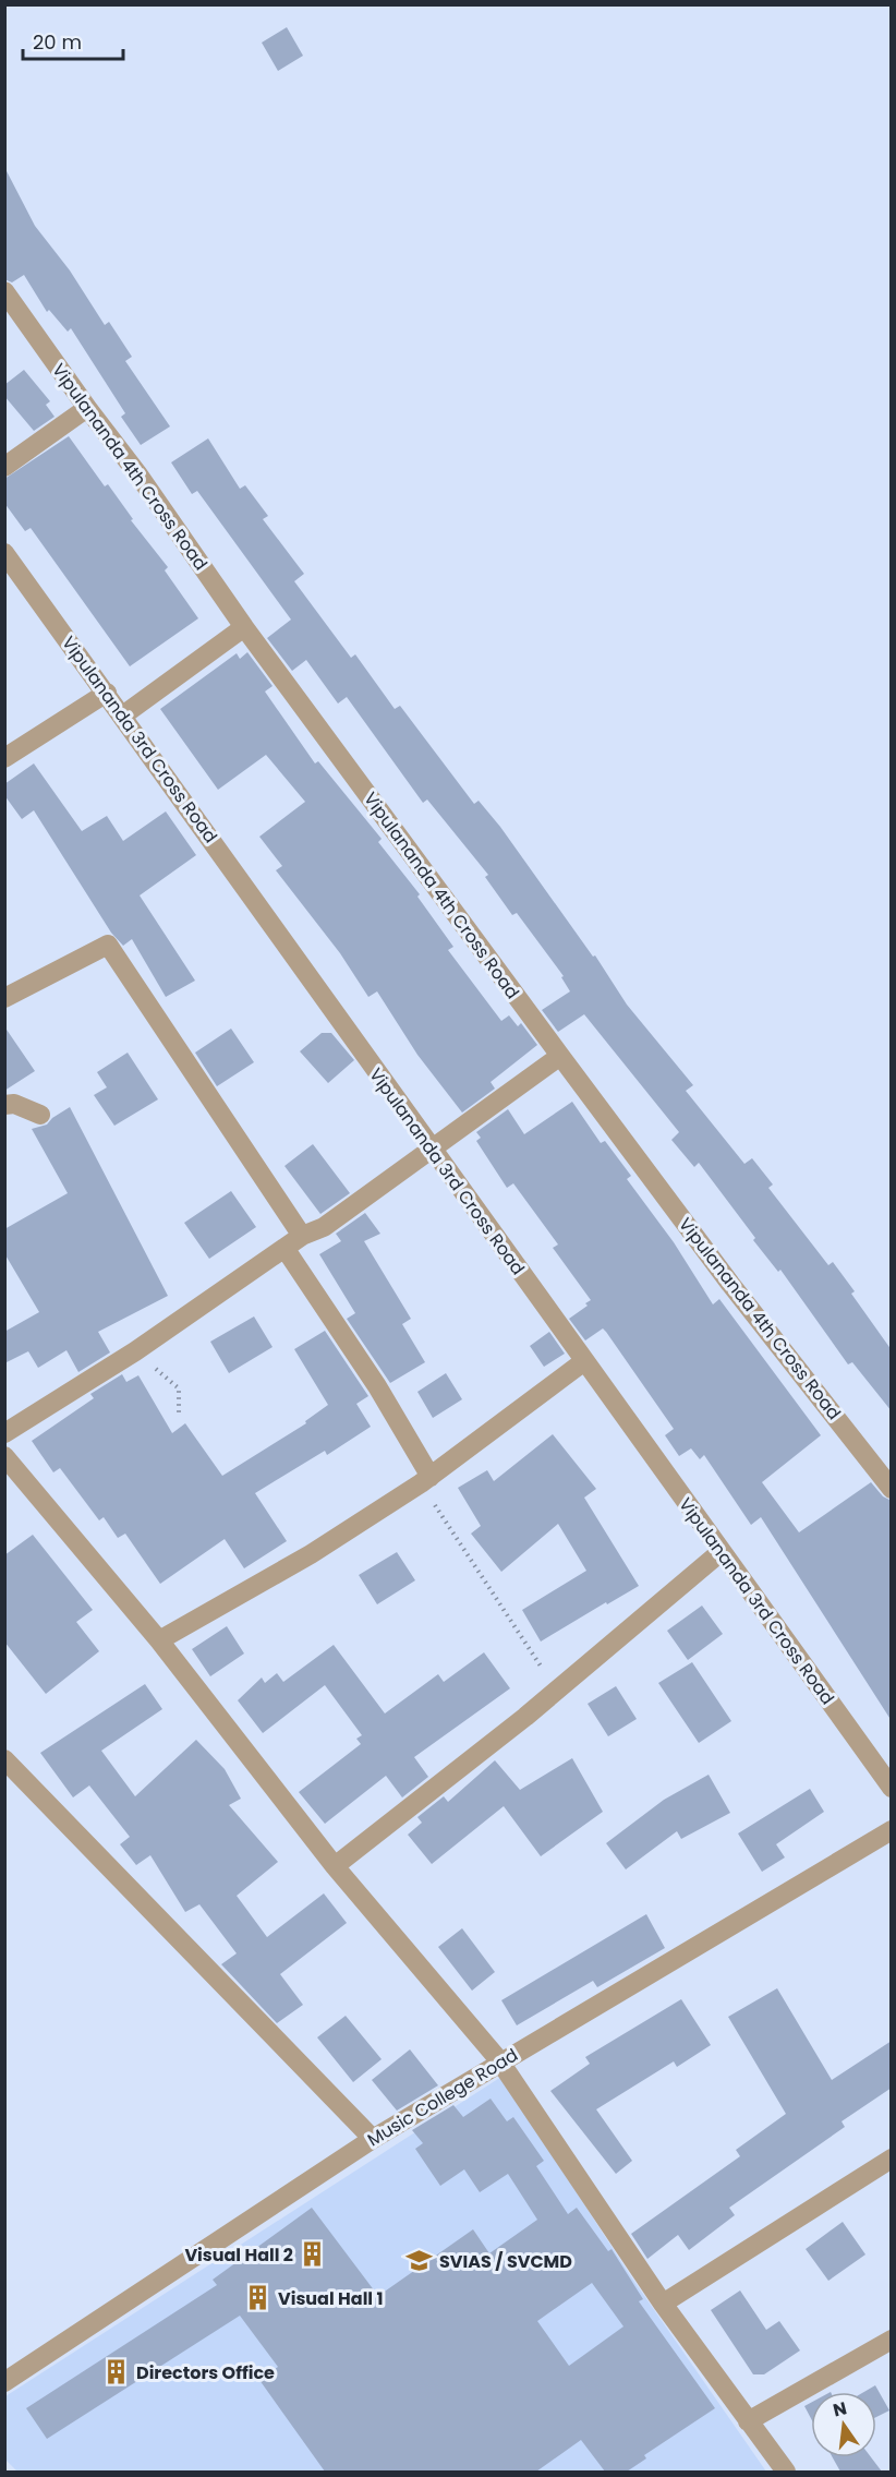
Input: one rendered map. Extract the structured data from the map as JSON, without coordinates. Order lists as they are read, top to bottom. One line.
{"streets":{"street":["Vipulananda 4th Cross Road","Vipulananda 3rd Cross Road","Music College Road"]},"places":{"building":["Visual Hall 2","Visual Hall 1","Directors Office"],"school or university":["SVIAS / SVCMD"]},"scale_bar":"20 m","north":"top"}
